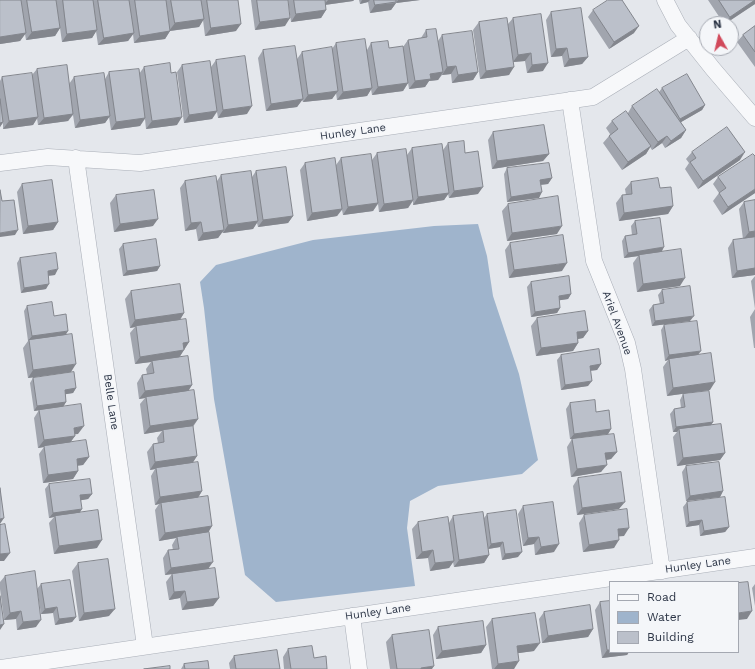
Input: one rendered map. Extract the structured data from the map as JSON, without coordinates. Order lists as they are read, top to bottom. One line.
{"streets":{"street":["Hunley Lane","Ariel Avenue","Belle Lane"]},"crossings":[["Hunley Lane","Ariel Avenue"],["Hunley Lane","Belle Lane"]],"legend":["Road","Water","Building"],"north":"top"}
